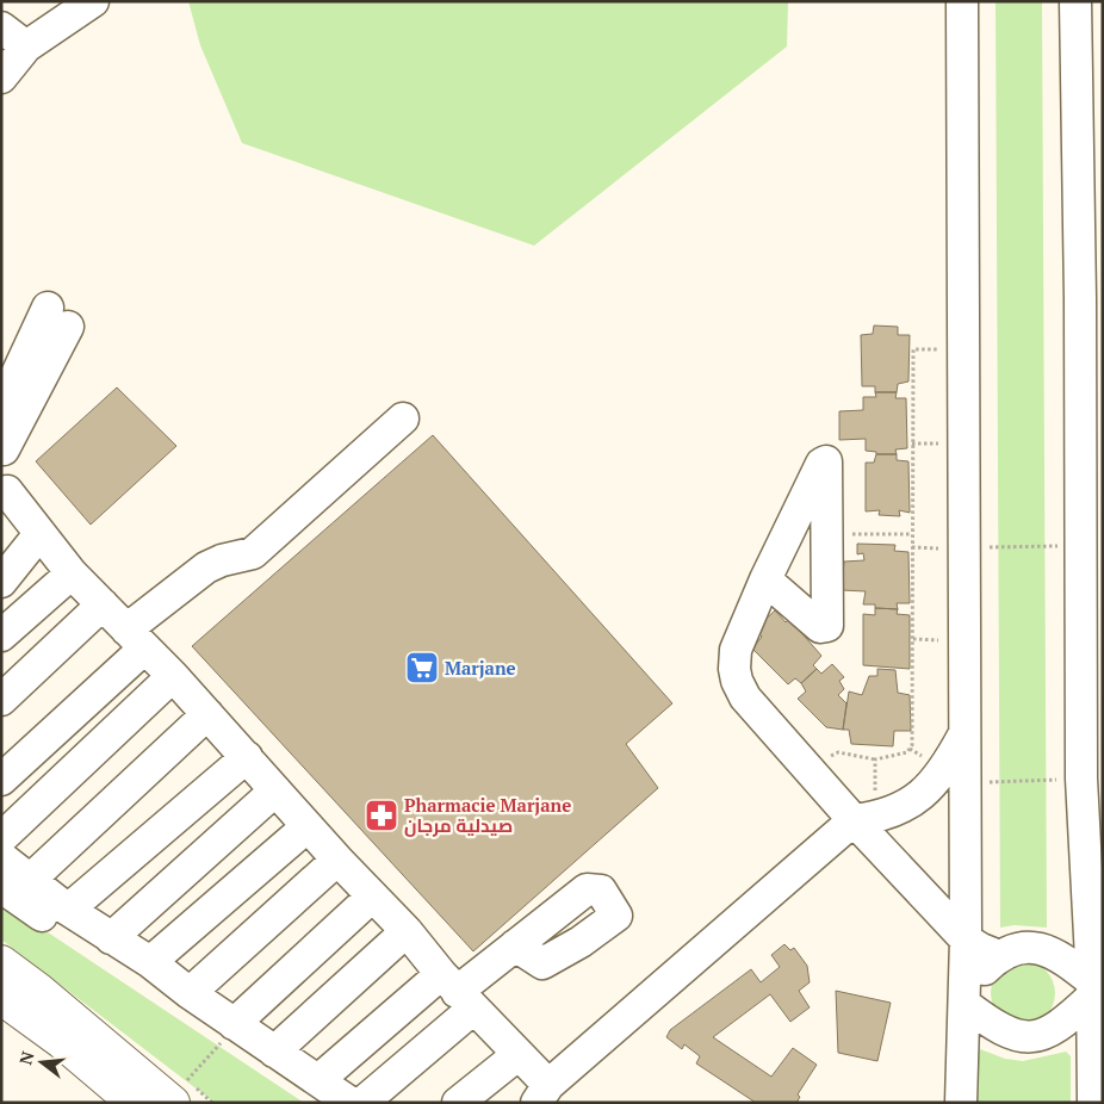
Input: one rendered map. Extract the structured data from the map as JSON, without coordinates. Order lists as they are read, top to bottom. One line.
{"places":{"supermarket":["Marjane"],"pharmacy":["Pharmacie Marjane صيدلية مرجان"]},"north":"left"}
